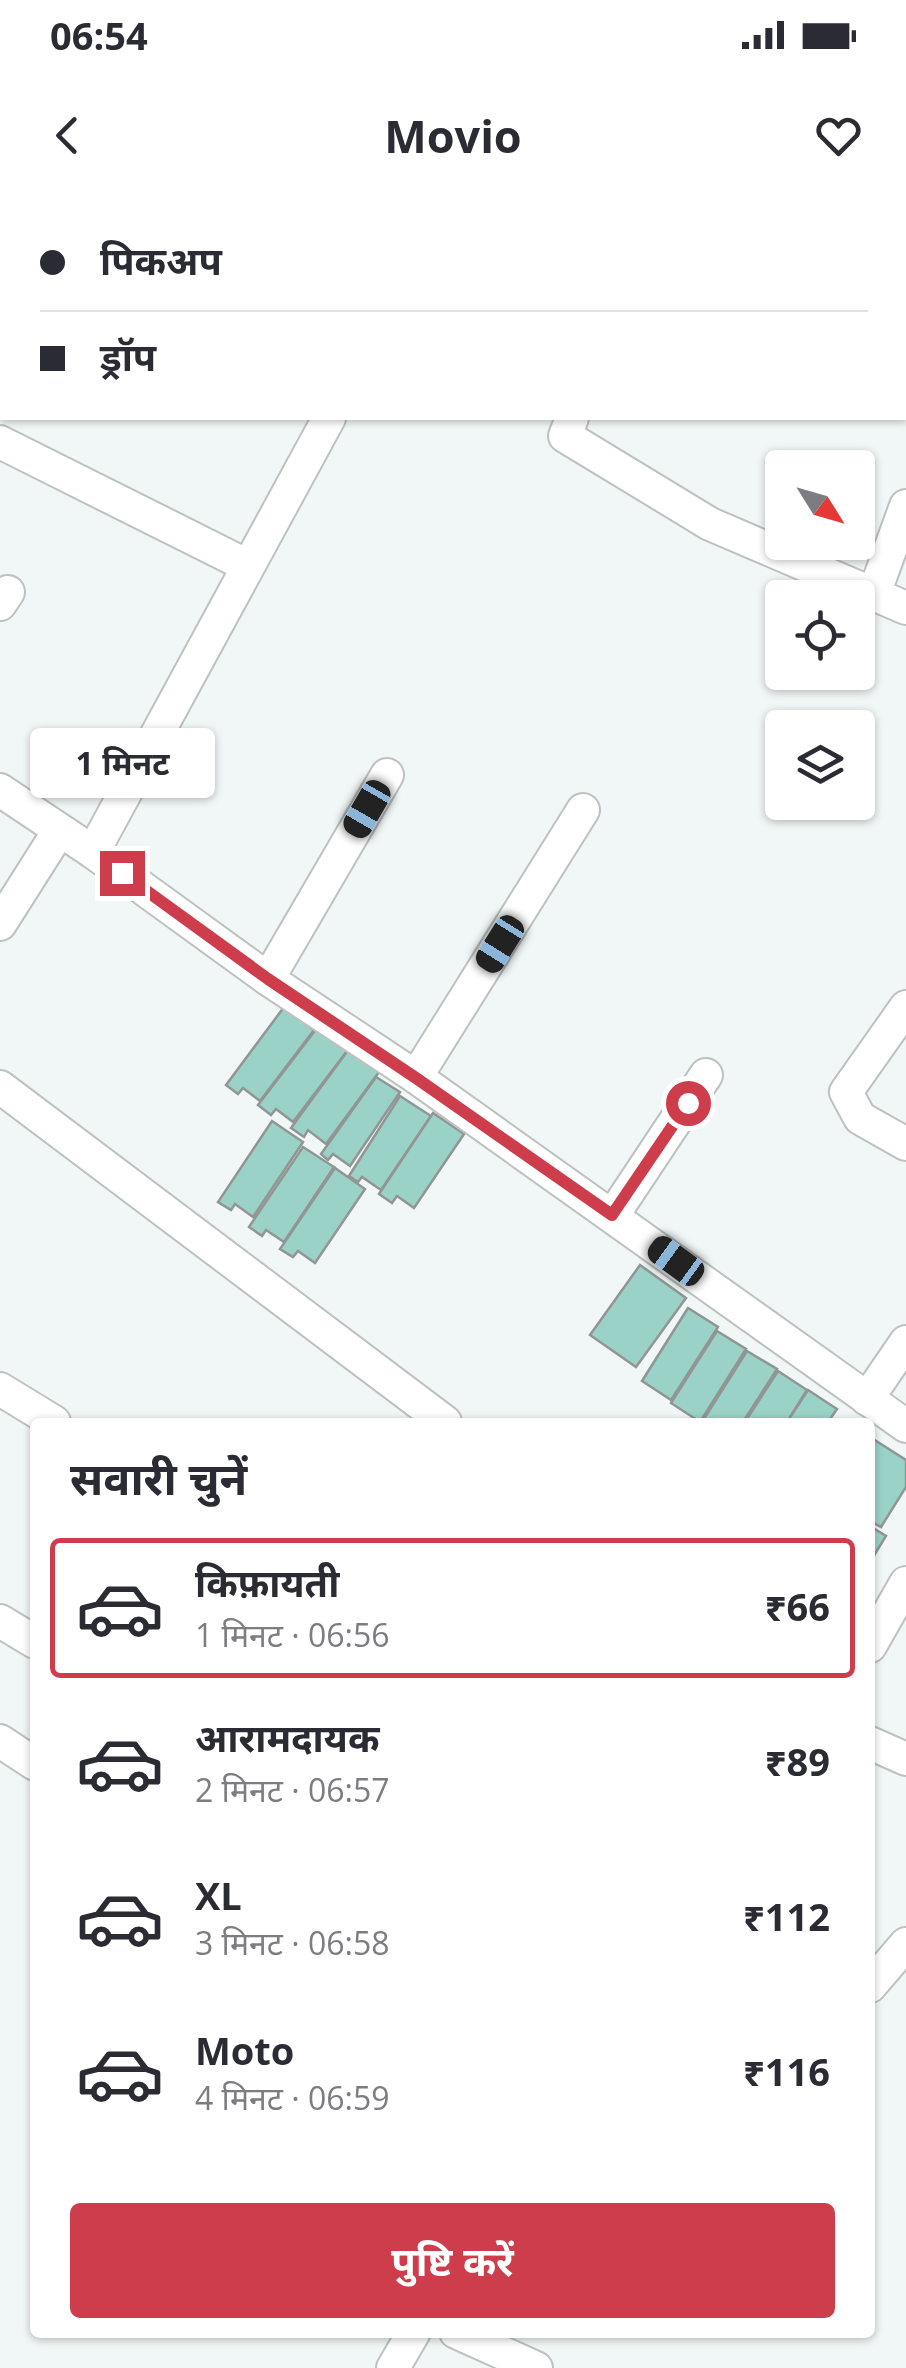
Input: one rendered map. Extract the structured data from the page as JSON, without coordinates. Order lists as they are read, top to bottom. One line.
{"north":"bottom right","page":{"status":"06:54","header":"Movio","banner":["पिकअप","ड्रॉप"],"bubble":"1 मिनट","heading":"सवारी चुनें","list":[{"name":"किफ़ायती","note":"1 मिनट · 06:56","value":"₹66"},{"name":"आरामदायक","note":"2 मिनट · 06:57","value":"₹89"},{"name":"XL","note":"3 मिनट · 06:58","value":"₹112"},{"name":"Moto","note":"4 मिनट · 06:59","value":"₹116"}],"buttons":"पुष्टि करें"}}
